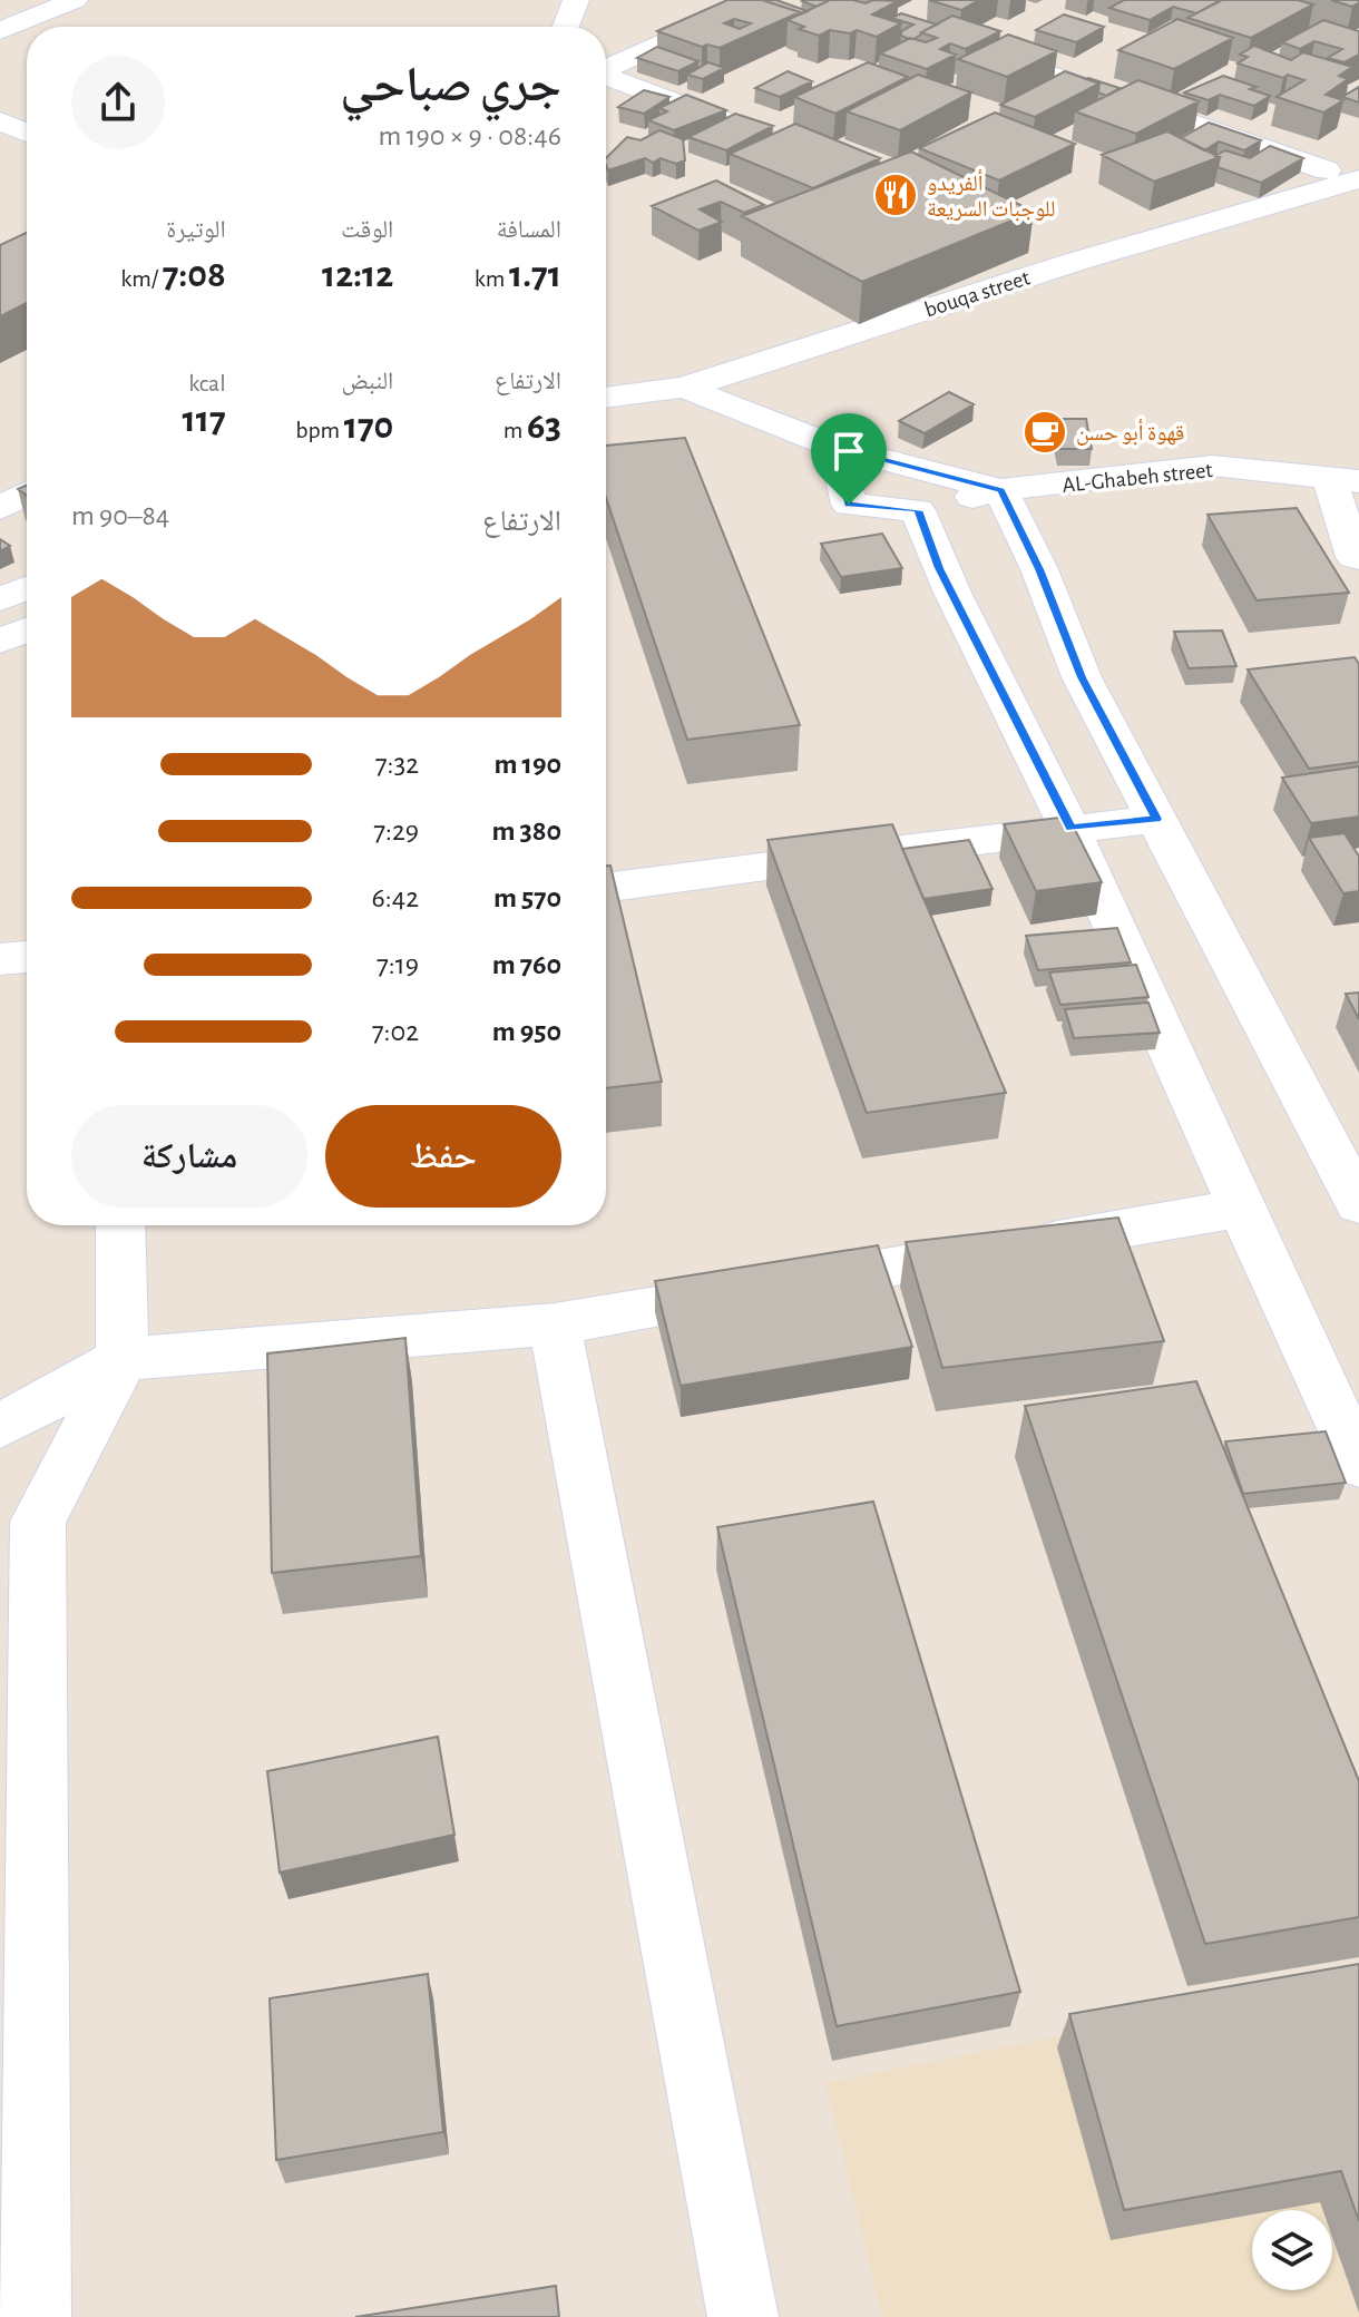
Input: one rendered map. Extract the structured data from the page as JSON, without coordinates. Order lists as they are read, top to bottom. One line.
{"streets":{"street":["bouqa street","AL-Ghabeh street"]},"places":{"restaurant":["ألفريدو للوجبات السريعة"],"cafe":["قهوة أبو حسن"]},"page":{"heading":["جري صباحي","08:46 · 9 × 190 m"],"stats":[["المسافة","1.71 km"],["الوقت","12:12"],["الوتيرة","7:08 /km"],["الارتفاع","63 m"],["النبض","170 bpm"],["kcal","117"]],"chart":["الارتفاع","84–90 m"],"list":[{"name":"190 m","note":"7:32"},{"name":"380 m","note":"7:29"},{"name":"570 m","note":"6:42"},{"name":"760 m","note":"7:19"},{"name":"950 m","note":"7:02"}],"buttons":["حفظ","مشاركة"]}}
